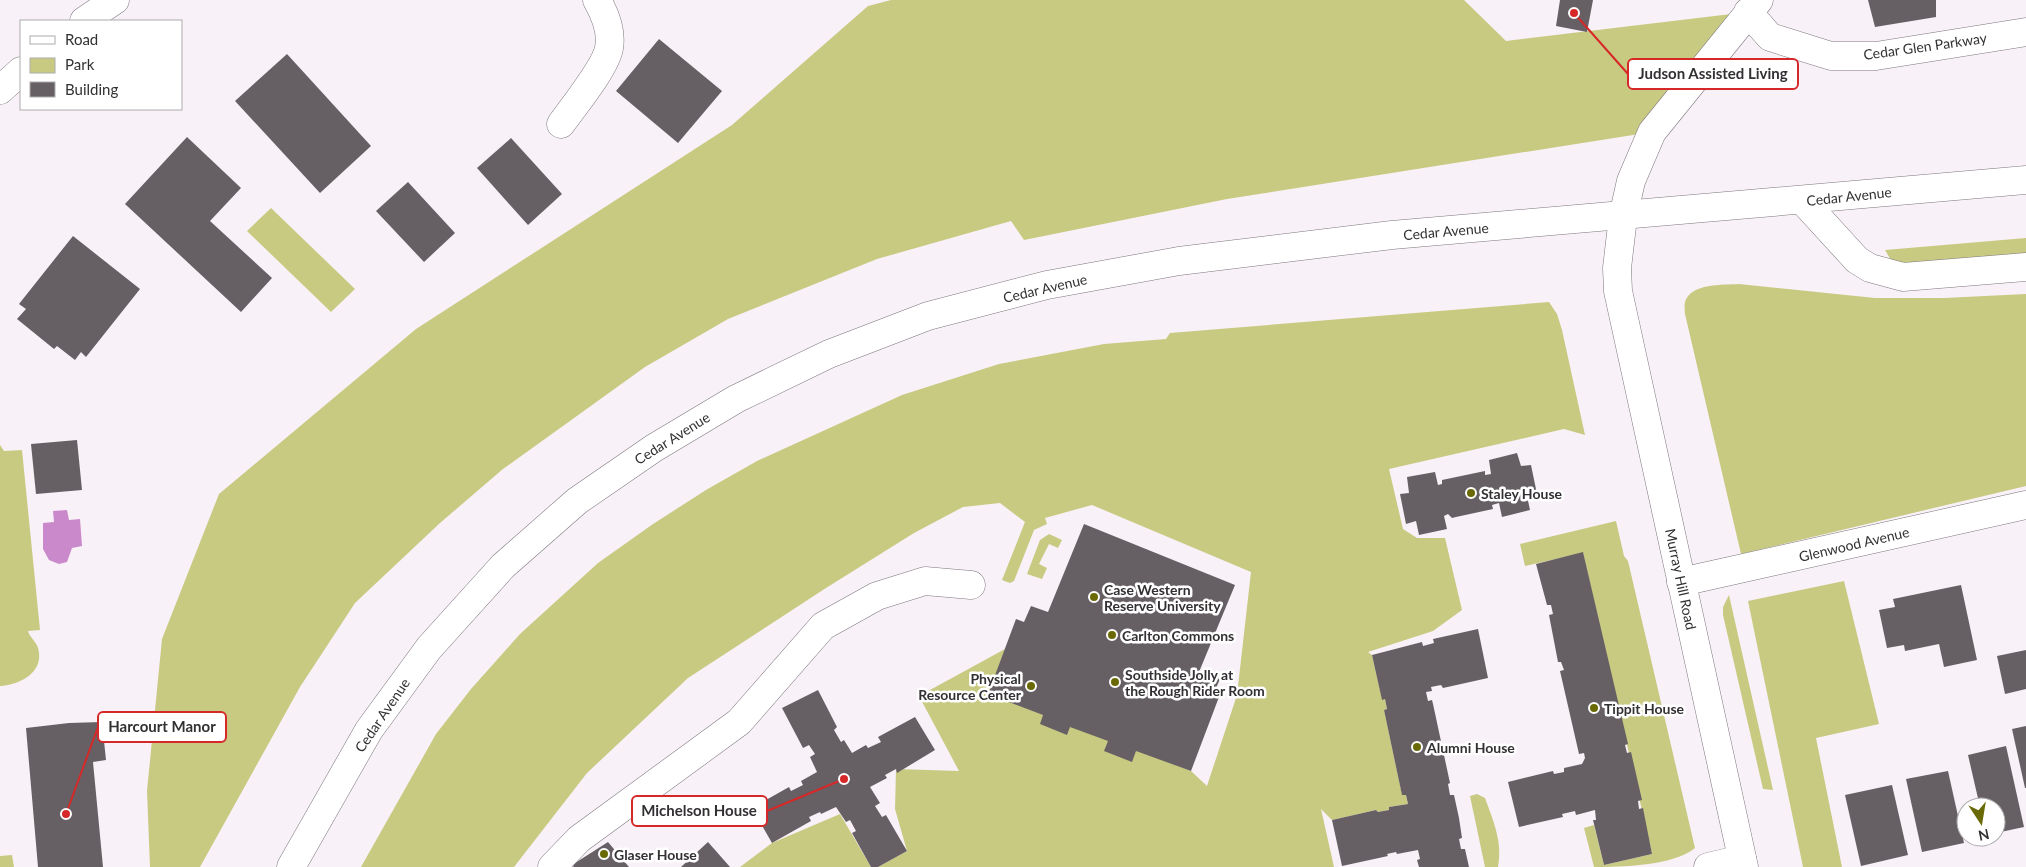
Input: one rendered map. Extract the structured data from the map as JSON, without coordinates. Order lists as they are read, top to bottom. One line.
{"streets":{"main road":["Cedar Glen Parkway","Cedar Avenue","Glenwood Avenue","Murray Hill Road"]},"crossings":[["Cedar Glen Parkway","Murray Hill Road"],["Cedar Avenue","Murray Hill Road"],["Glenwood Avenue","Murray Hill Road"]],"places":["Judson Assisted Living","Staley House","Case Western Reserve University","Carlton Commons","Southside Jolly at the Rough Rider Room","Physical Resource Center","Tippit House","Alumni House","Michelson House","Harcourt Manor","Glaser House"],"legend":["Road","Park","Building"],"north":"bottom"}
